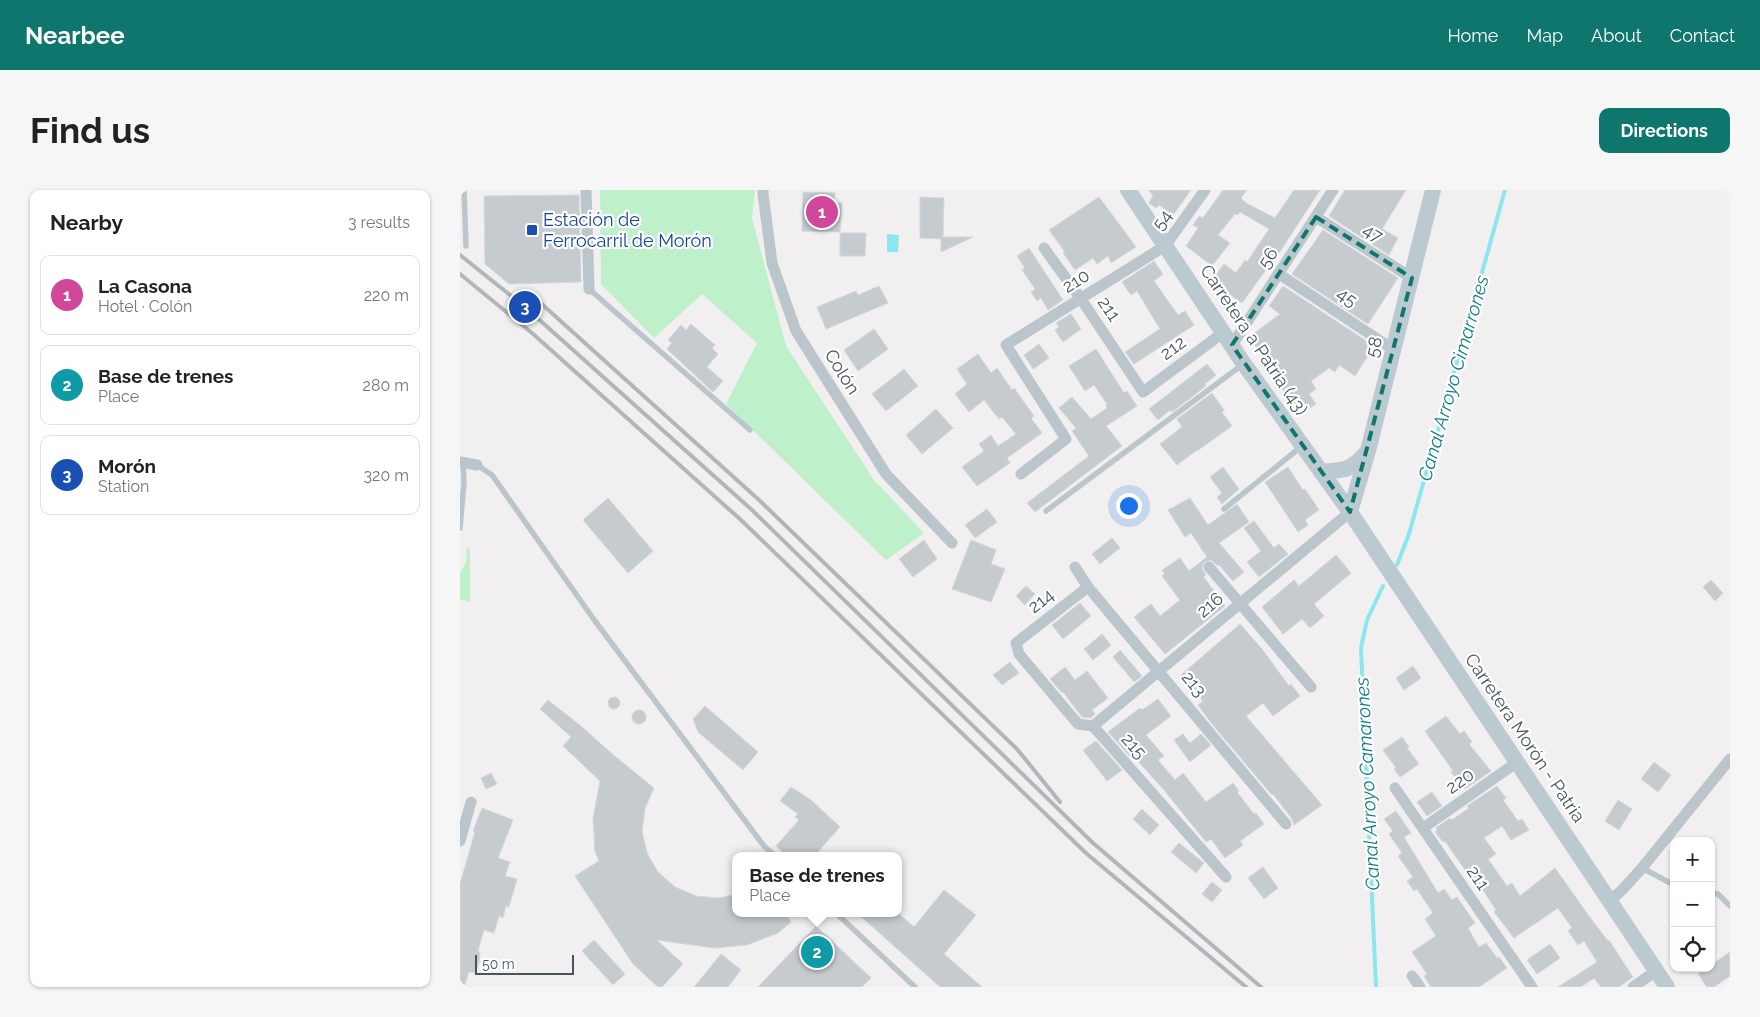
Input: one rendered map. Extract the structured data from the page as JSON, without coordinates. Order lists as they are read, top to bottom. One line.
{"streets":{"main road":["Carretera a Patria (43)","58","Carretera Morón - Patria"],"street":["54","47","56","210","45","211","212","Colón","214","216","213","215","220"]},"crossings":[["54","210"],["54","Carretera a Patria (43)"],["47","56"],["47","58"],["56","45"],["56","Carretera a Patria (43)"],["56","212"],["210","211"],["210","Carretera a Patria (43)"],["45","58"],["211","212"],["211","220"],["Carretera a Patria (43)","58"],["Carretera a Patria (43)","212"],["Carretera a Patria (43)","216"],["Carretera a Patria (43)","Carretera Morón - Patria"],["58","216"],["58","Carretera Morón - Patria"],["214","213"],["214","215"],["216","213"],["216","Carretera Morón - Patria"],["216","215"],["Carretera Morón - Patria","220"]],"water":["Canal Arroyo Cimarrones","Canal Arroyo Camarones"],"places":{"transit":["Estación de Ferrocarril de Morón"]},"scale_bar":"50 m","page":{"header":"Nearbee","nav":["Home","Map","About","Contact"],"buttons":"Directions","title":"Find us","heading":["Nearby","3 results"],"pins":["1","3","2"],"list":[{"mark":"1","name":"La Casona","note":"Hotel · Colón","value":"220 m"},{"mark":"2","name":"Base de trenes","note":"Place","value":"280 m"},{"mark":"3","name":"Morón","note":"Station","value":"320 m"}],"map_buttons":["+","−"],"popup":["Base de trenes","Place"],"scale":"50 m"}}
